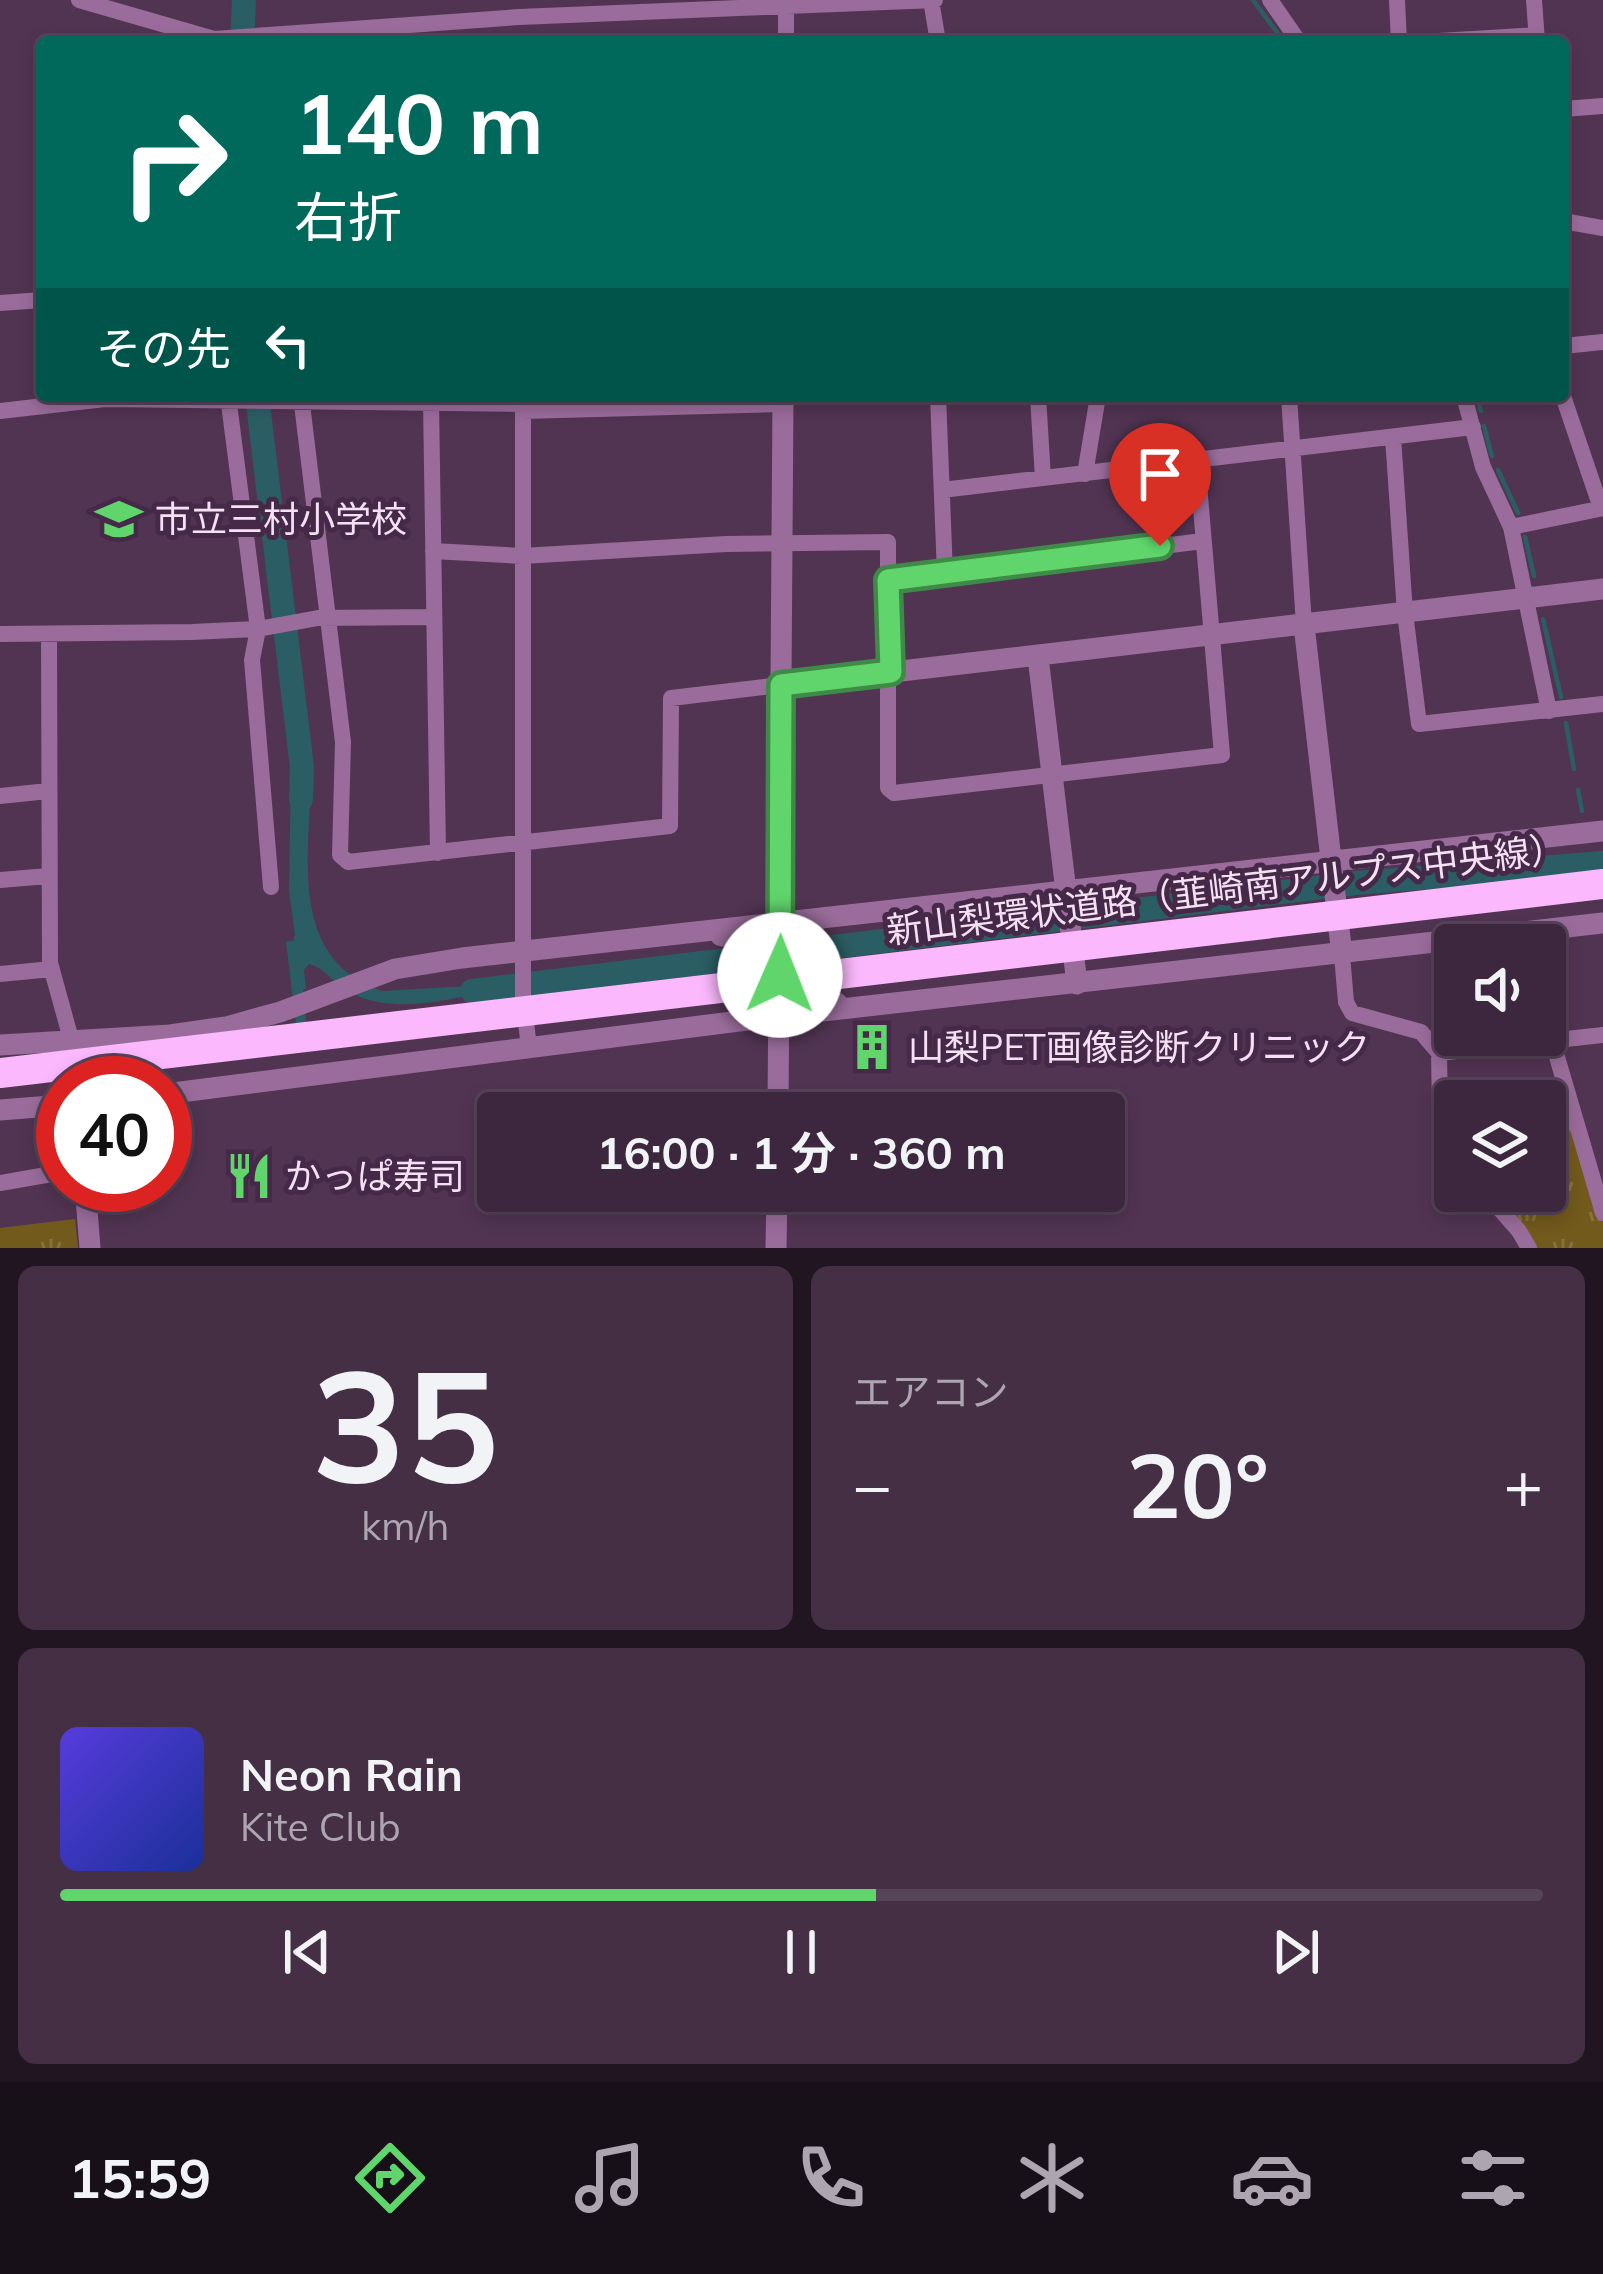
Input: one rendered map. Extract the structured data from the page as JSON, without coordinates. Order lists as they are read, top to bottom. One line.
{"streets":{"highway":["新山梨環状道路（韮崎南アルプス中央線）"]},"places":{"school or university":["市立三村小学校"],"building":["山梨PET画像診断クリニック"],"restaurant":["かっぱ寿司"]},"page":{"turn":["140 m","右折"],"then":"その先","limit":"40","trip":"16:00 · 1 分 · 360 m","tile":[["35","km/h"],"エアコン"],"heat":["−","20°","+"],"song":["Neon Rain","Kite Club"],"tabs":"15:59"}}
